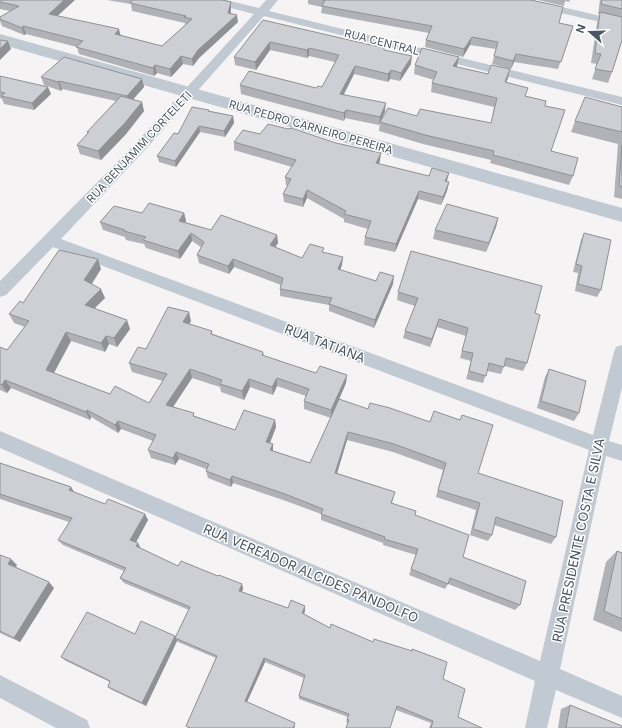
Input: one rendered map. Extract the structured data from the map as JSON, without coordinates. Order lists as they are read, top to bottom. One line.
{"streets":{"street":["RUA CENTRAL","RUA PEDRO CARNEIRO PEREIRA","RUA BENJAMIM CORTELETI","RUA TATIANA","RUA PRESIDENTE COSTA E SILVA","RUA VEREADOR ALCIDES PANDOLFO"]},"crossings":[["RUA CENTRAL","RUA BENJAMIM CORTELETI"],["RUA PEDRO CARNEIRO PEREIRA","RUA BENJAMIM CORTELETI"],["RUA BENJAMIM CORTELETI","RUA TATIANA"],["RUA TATIANA","RUA PRESIDENTE COSTA E SILVA"],["RUA PRESIDENTE COSTA E SILVA","RUA VEREADOR ALCIDES PANDOLFO"]],"north":"left"}
